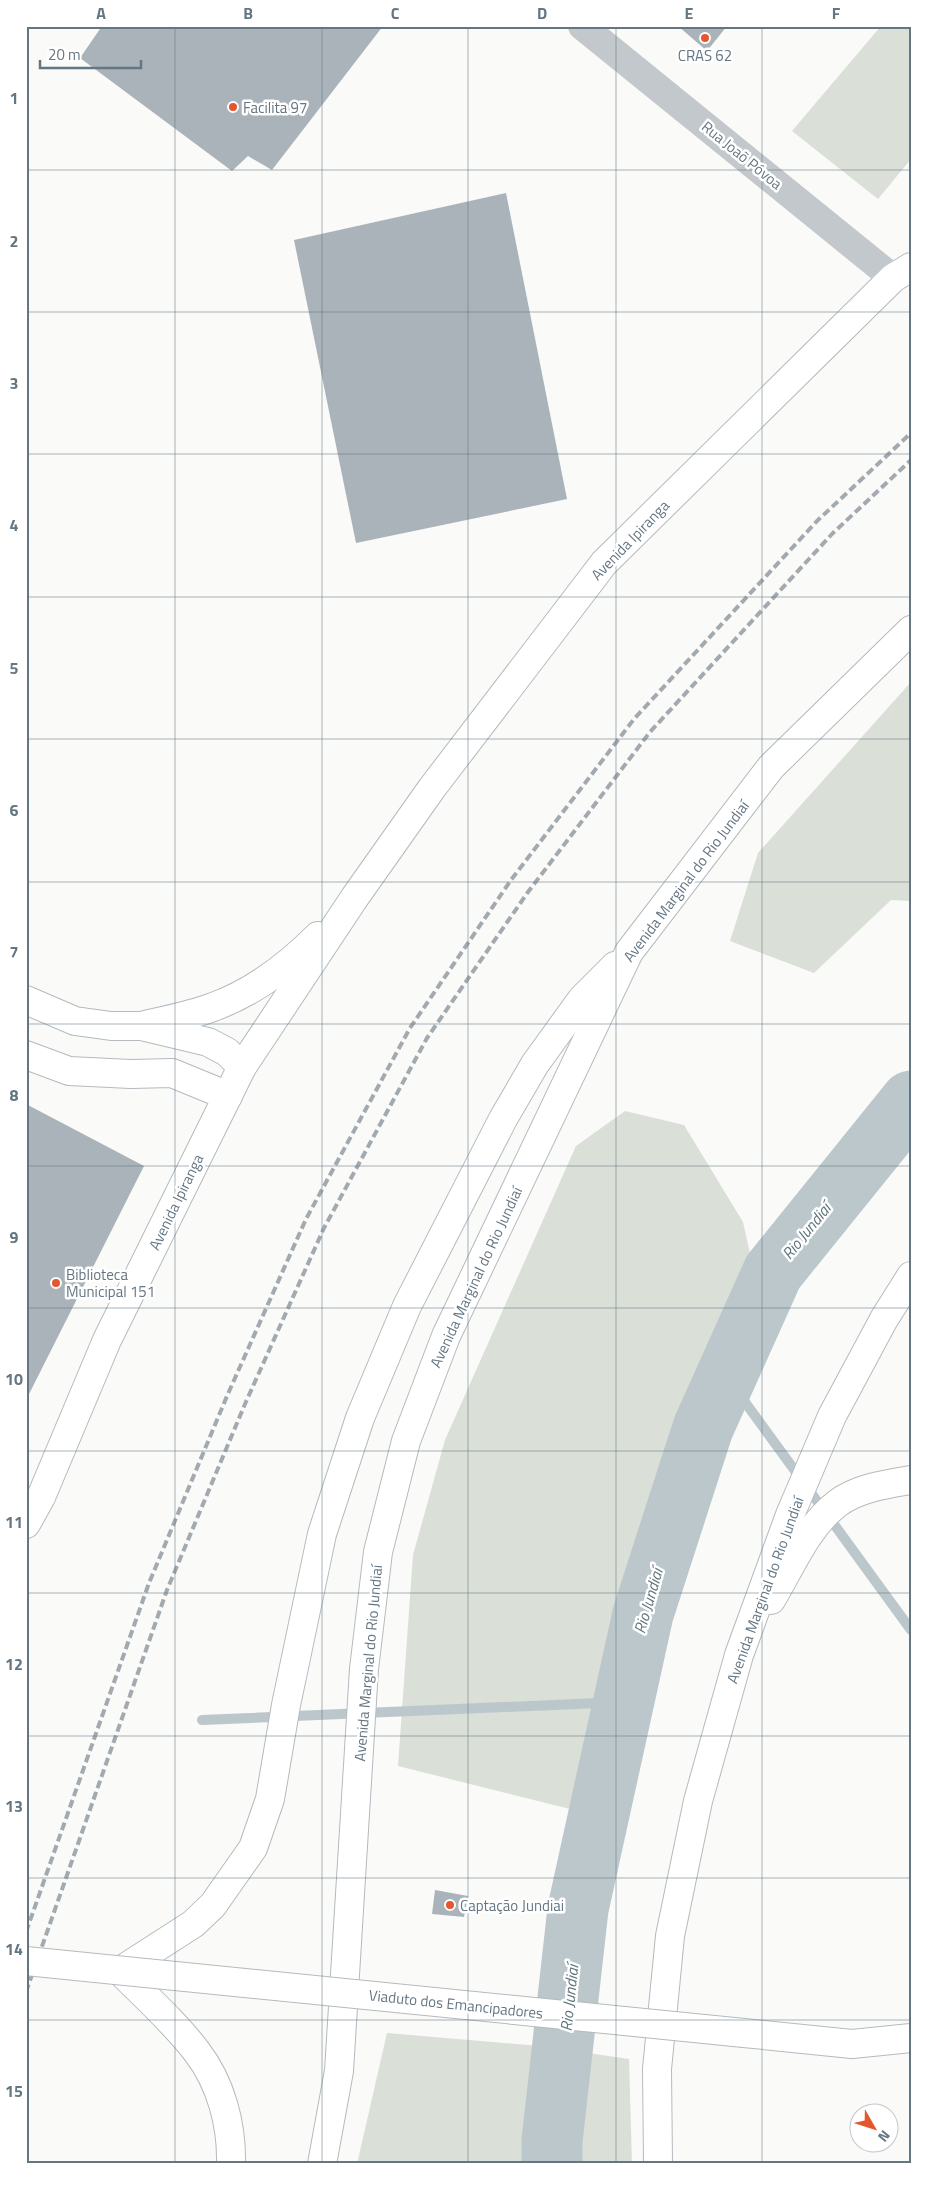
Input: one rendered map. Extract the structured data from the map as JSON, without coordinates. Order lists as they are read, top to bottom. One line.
{"streets":{"main road":["Avenida Ipiranga","Avenida Marginal do Rio Jundiaí","Viaduto dos Emancipadores"],"street":["Rua Joaõ Póvoa"]},"crossings":[["Rua Joaõ Póvoa","Avenida Ipiranga"]],"water":["Rio Jundiaí"],"places":["CRAS 62","Facilita 97","Biblioteca Municipal 151","Captação Jundiai"],"scale_bar":"20 m","north":"bottom right","grid":{"columns":["A","B","C","D","E","F"],"rows":["1","2","3","4","5","6","7","8","9","10","11","12","13","14","15"]}}
